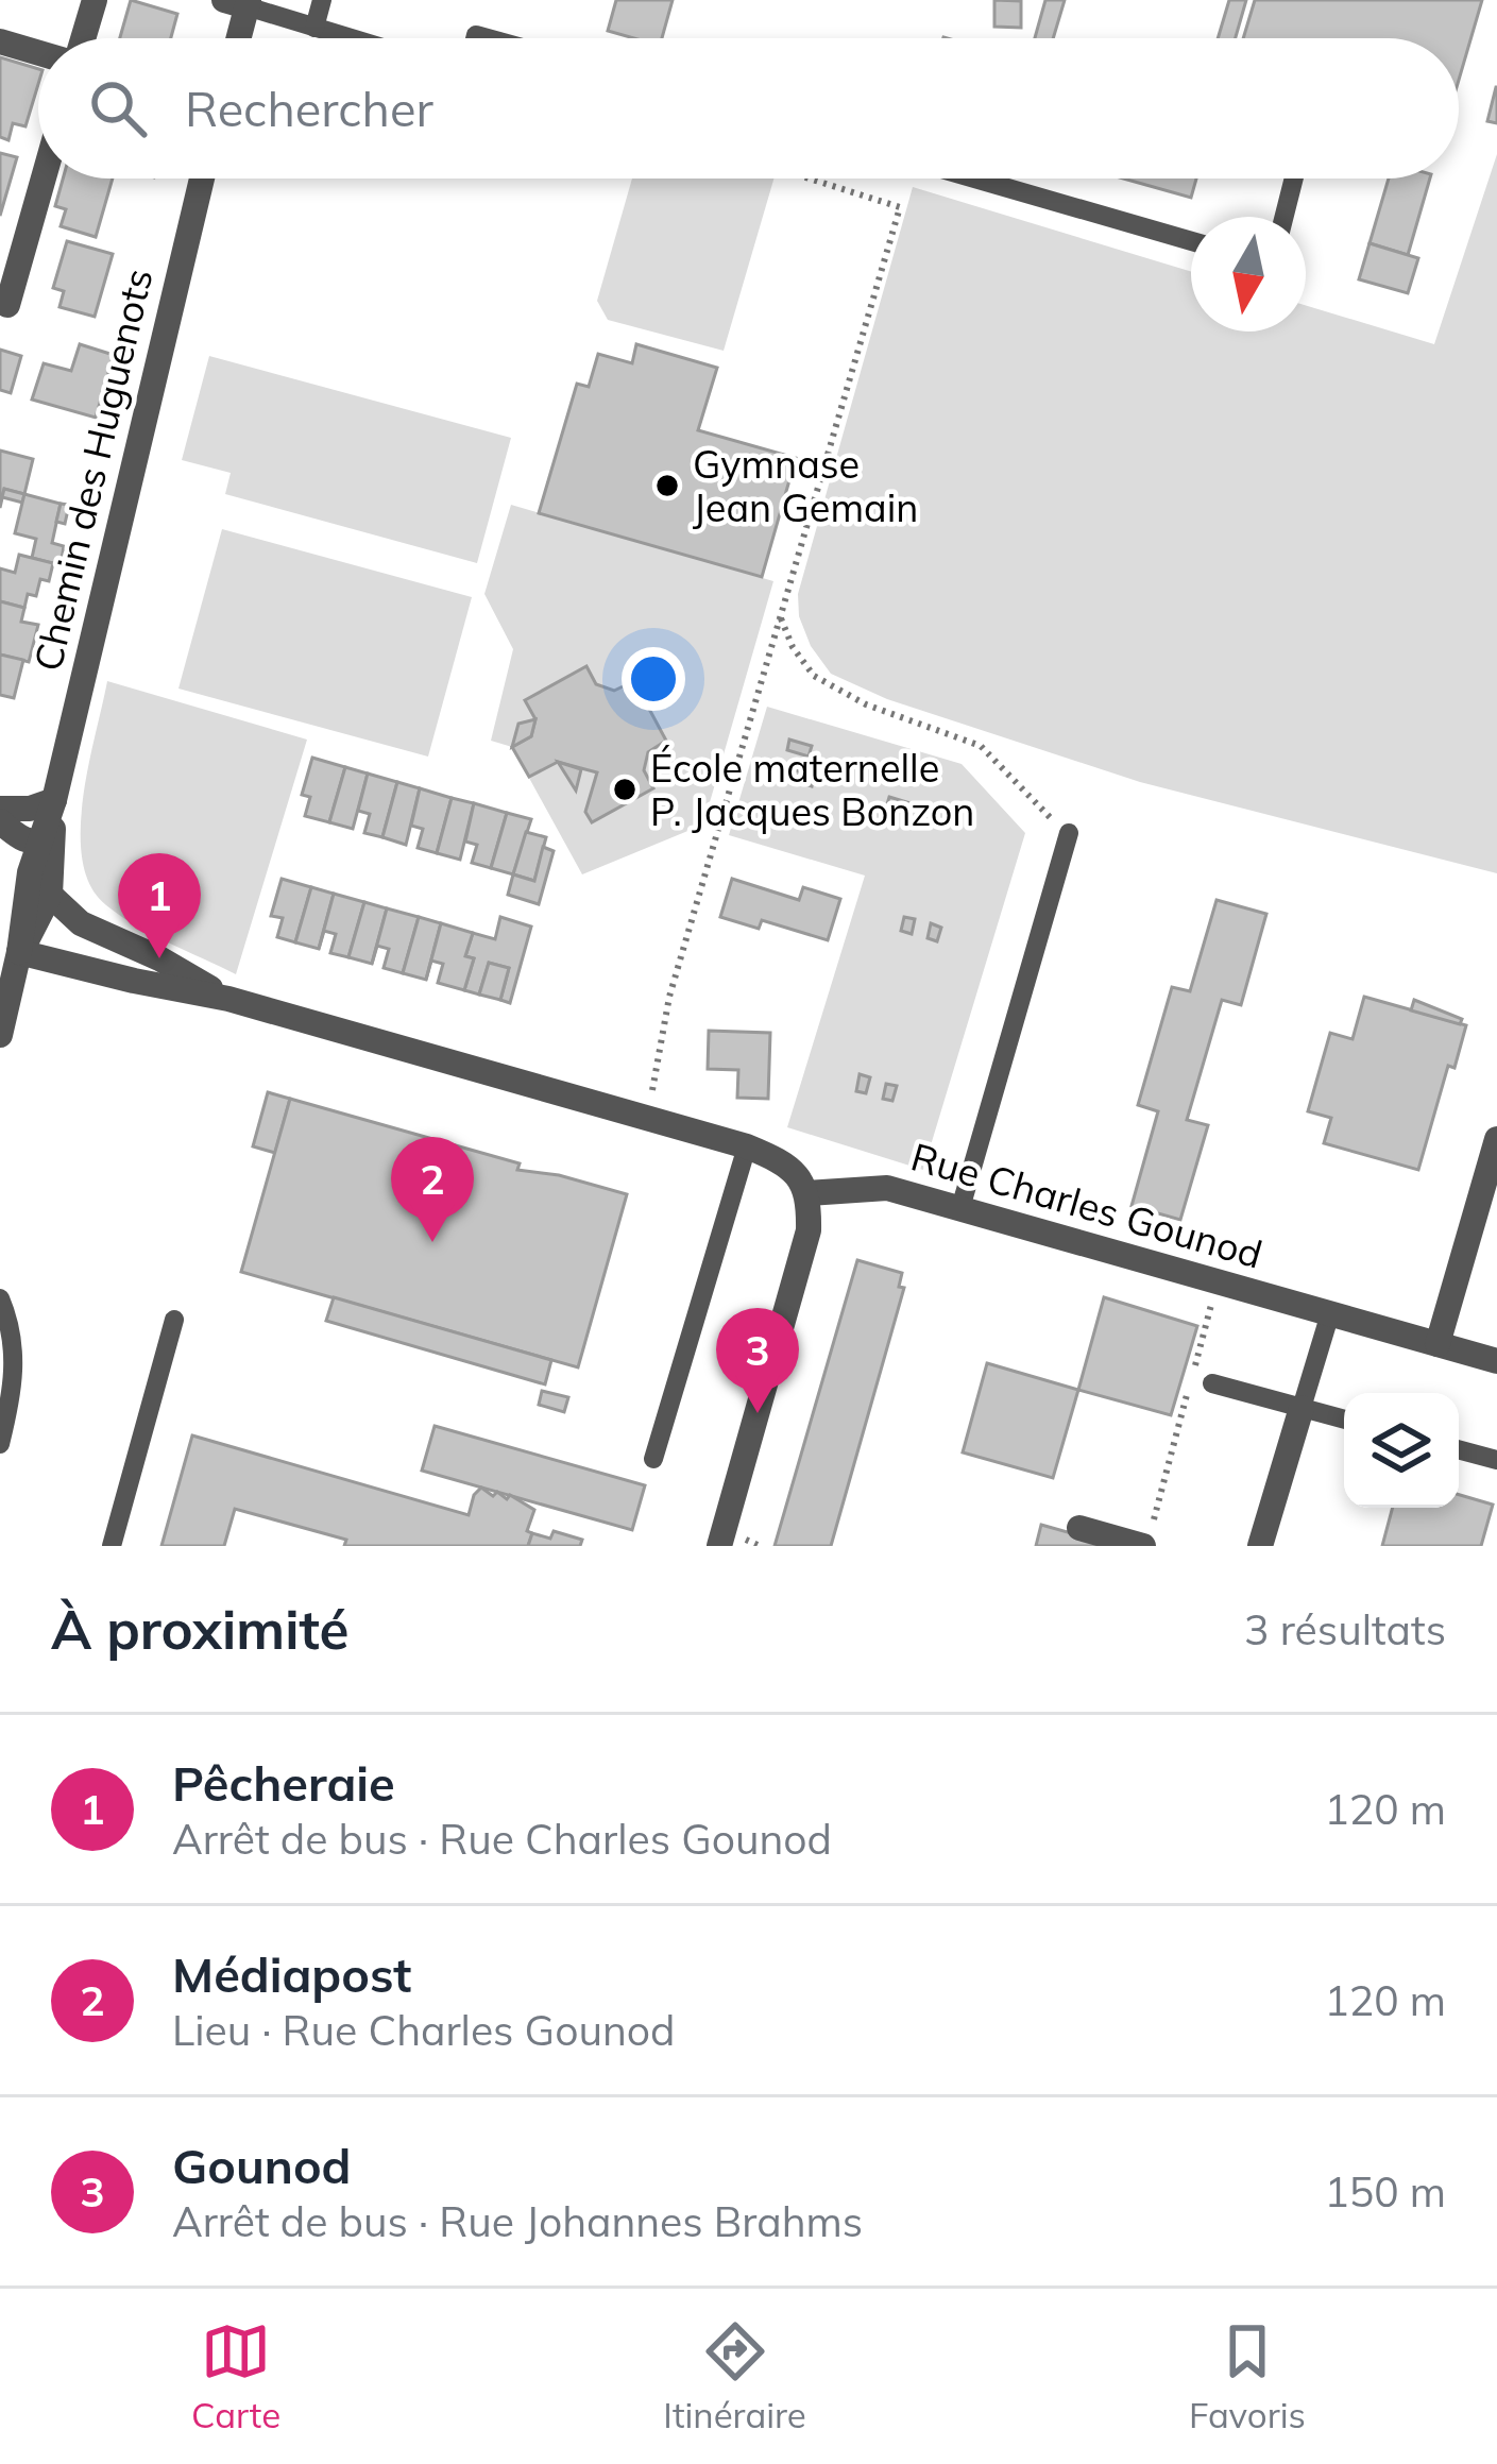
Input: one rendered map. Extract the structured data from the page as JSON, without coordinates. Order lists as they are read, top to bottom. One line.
{"streets":{"street":["Chemin des Huguenots","Rue Charles Gounod"]},"places":["Gymnase Jean Gemain","École maternelle P. Jacques Bonzon"],"north":"bottom","page":{"search":"Rechercher","pins":["1","2","3"],"heading":["À proximité","3 résultats"],"list":[{"mark":"1","name":"Pêcheraie","note":"Arrêt de bus · Rue Charles Gounod","value":"120 m"},{"mark":"2","name":"Médiapost","note":"Lieu · Rue Charles Gounod","value":"120 m"},{"mark":"3","name":"Gounod","note":"Arrêt de bus · Rue Johannes Brahms","value":"150 m"}],"nav":["Carte","Itinéraire","Favoris"]}}
